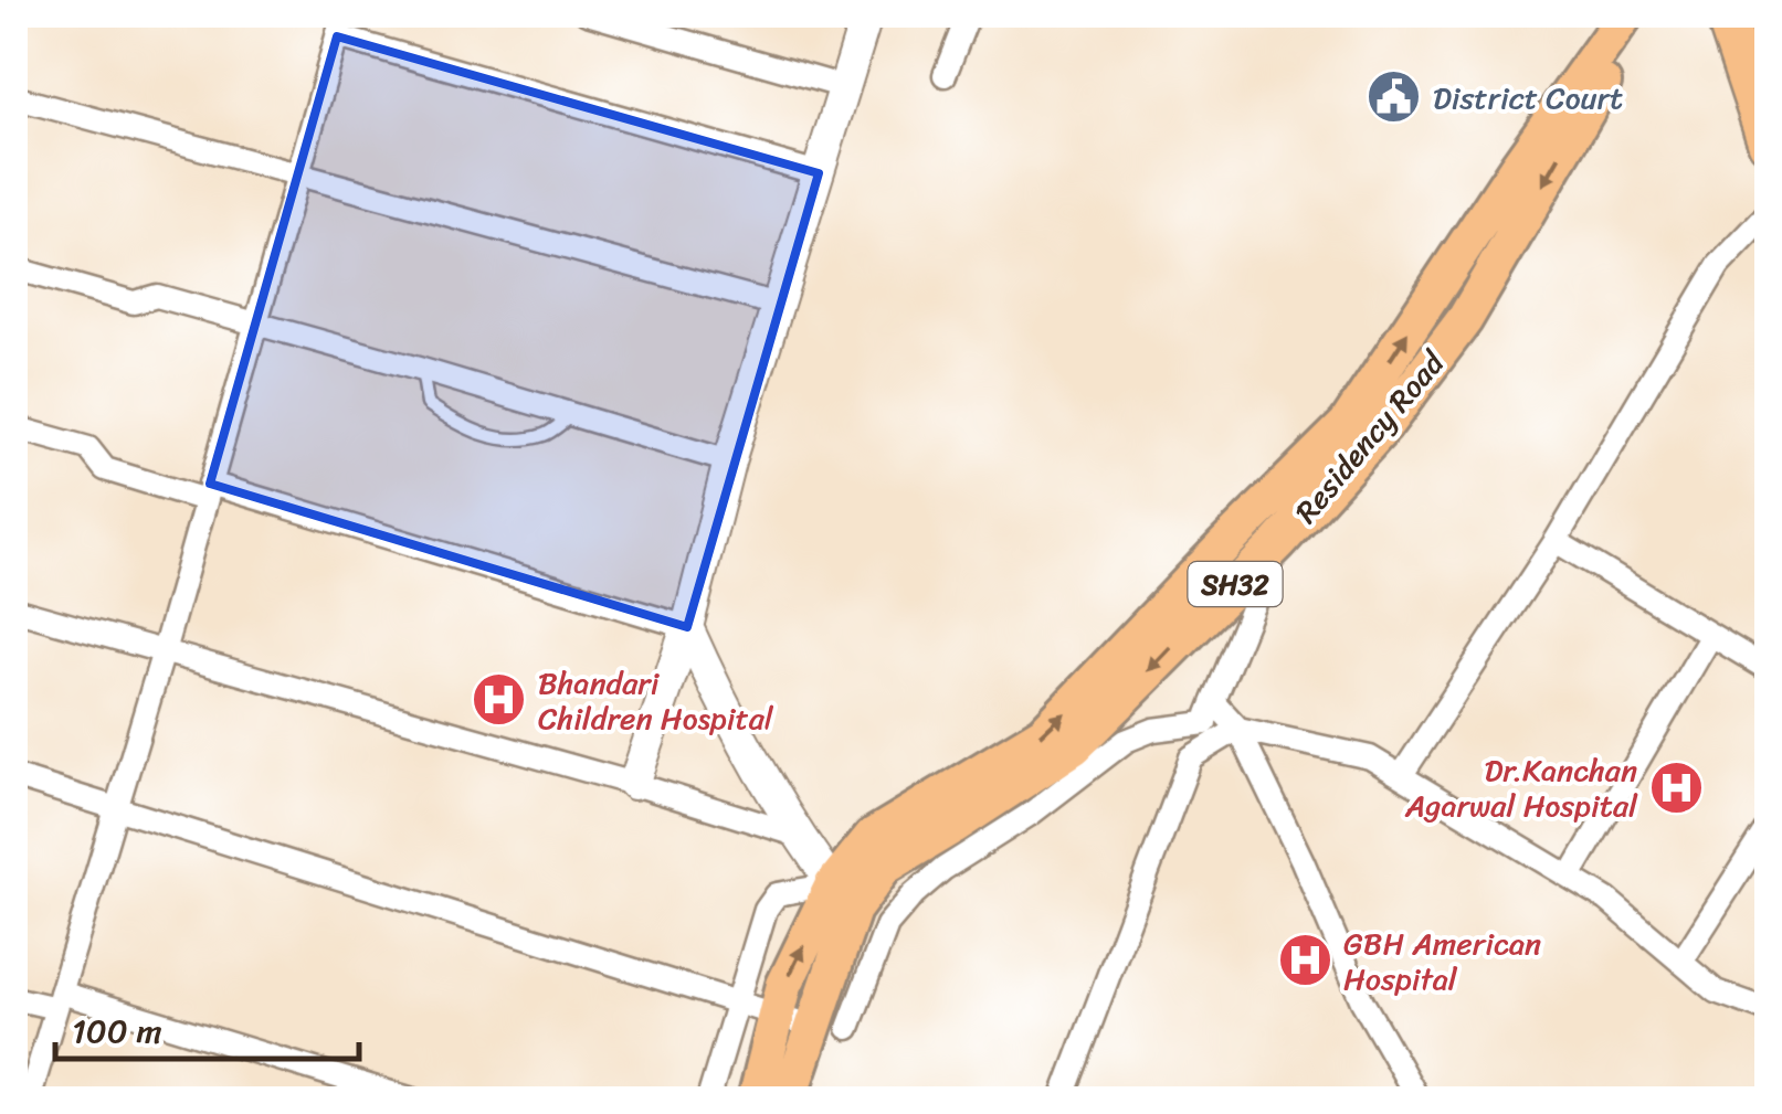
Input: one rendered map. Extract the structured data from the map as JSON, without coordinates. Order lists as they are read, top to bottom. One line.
{"streets":{"main road":["Residency Road","SH32"]},"places":{"public building":["District Court"],"hospital":["Bhandari Children Hospital","Dr.Kanchan Agarwal Hospital","GBH American Hospital"]},"scale_bar":"100 m"}
